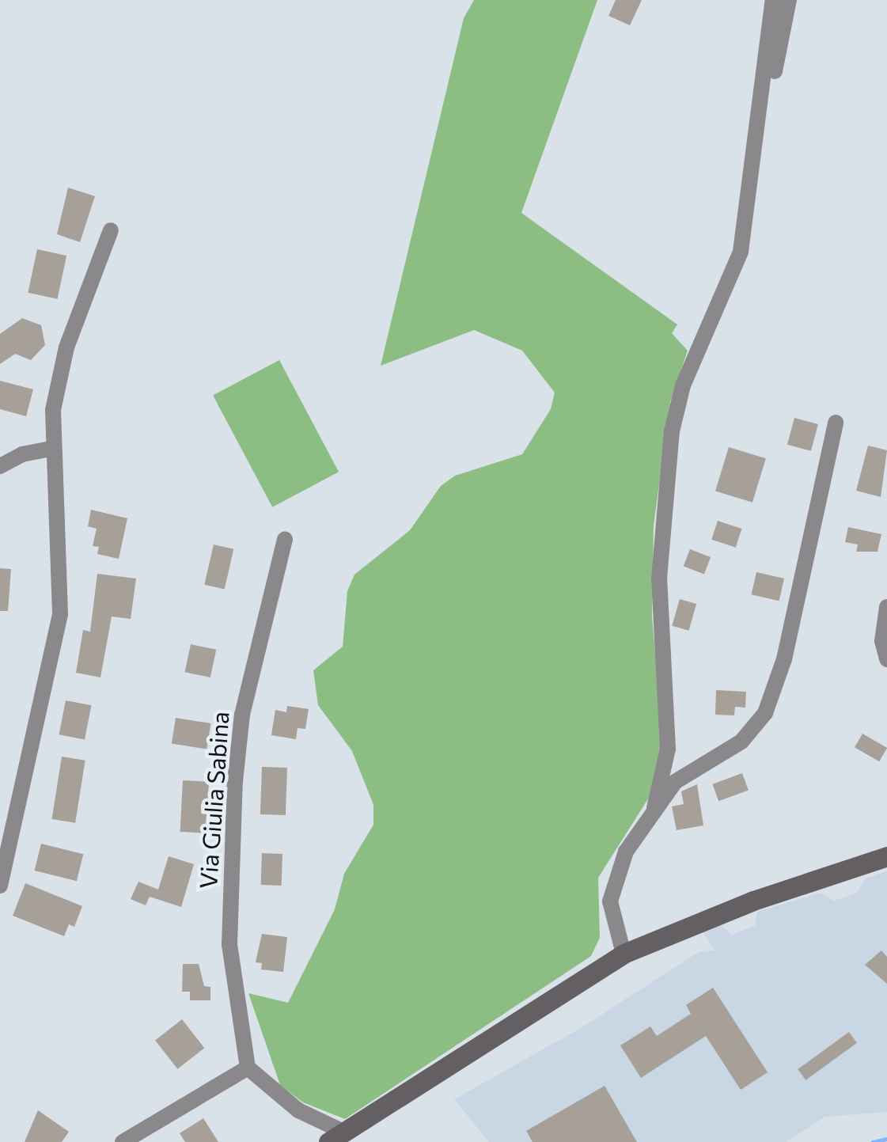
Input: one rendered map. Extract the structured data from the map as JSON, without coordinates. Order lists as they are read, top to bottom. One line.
{"streets":{"street":["Via Giulia Sabina"]}}
